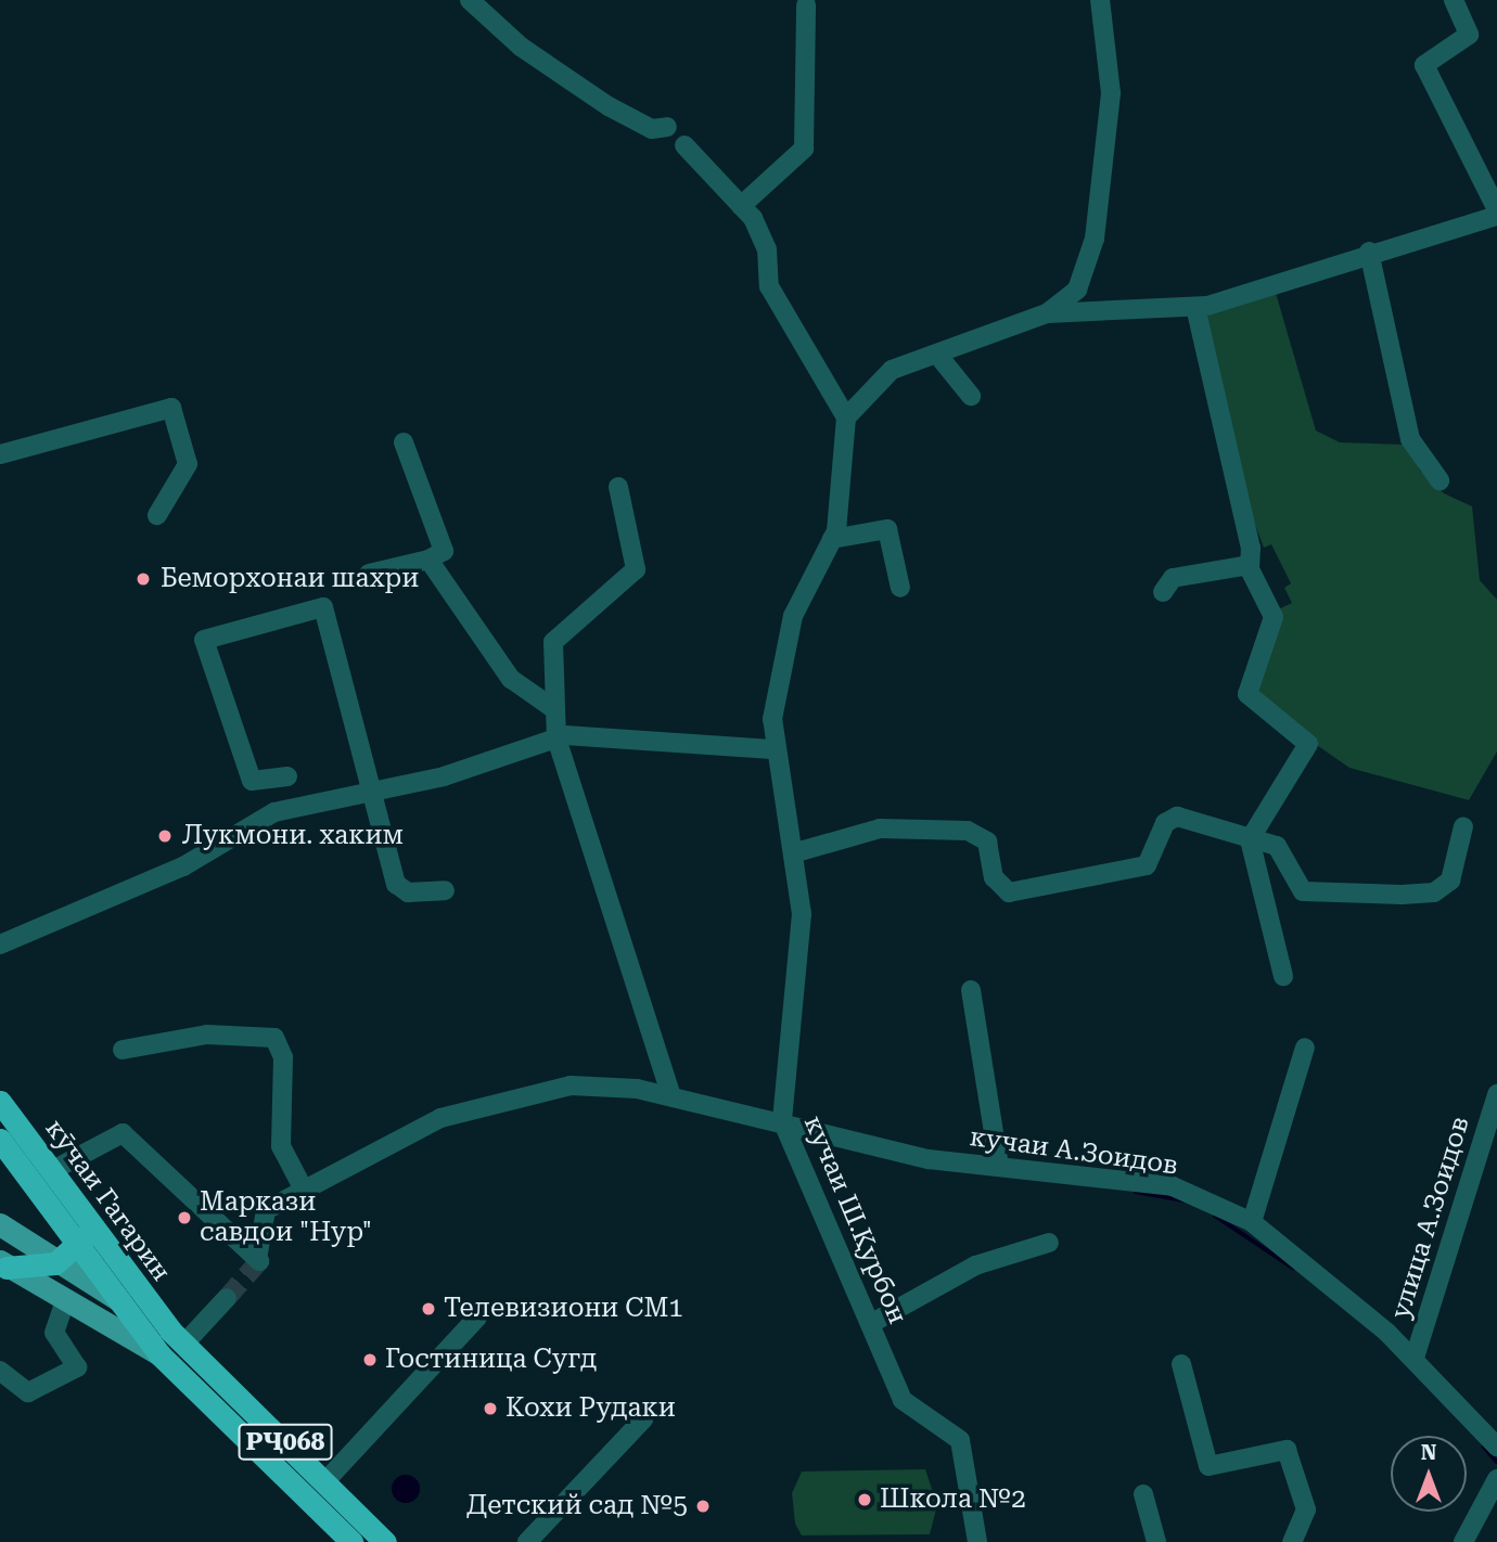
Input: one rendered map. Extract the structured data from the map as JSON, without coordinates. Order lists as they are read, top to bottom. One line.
{"streets":{"highway":["кӯчаи Гагарин","РҶ068"],"street":["кучаи А.Зоидов","улица А.Зоидов","кучаи Ш.Қурбон"]},"crossings":[["кучаи А.Зоидов","кӯчаи Гагарин"],["кучаи А.Зоидов","улица А.Зоидов"],["кучаи А.Зоидов","кучаи Ш.Қурбон"],["кӯчаи Гагарин","РҶ068"]],"places":["Беморхонаи шахри","Лукмони. хаким","Маркази савдои \"Нур\"","Телевизиони СМ1","Гостиница Сугд","Кохи Рудаки","Школа №2","Детский сад №5"],"north":"top"}
